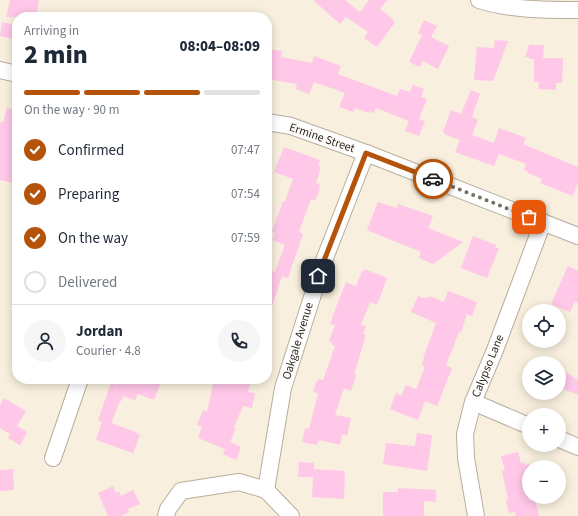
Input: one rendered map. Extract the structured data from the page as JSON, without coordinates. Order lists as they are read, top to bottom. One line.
{"streets":{"street":["Ermine Street","Oakgale Avenue","Calypso Lane"]},"crossings":[["Ermine Street","Oakgale Avenue"],["Ermine Street","Calypso Lane"]],"page":{"heading":["2 min","Arriving in","08:04–08:09"],"panel":["Jordan","Courier · 4.8"],"bar":"On the way · 90 m","list":[["Confirmed","07:47"],["Preparing","07:54"],["On the way","07:59"],"Delivered"],"map_buttons":["+","−"]}}
